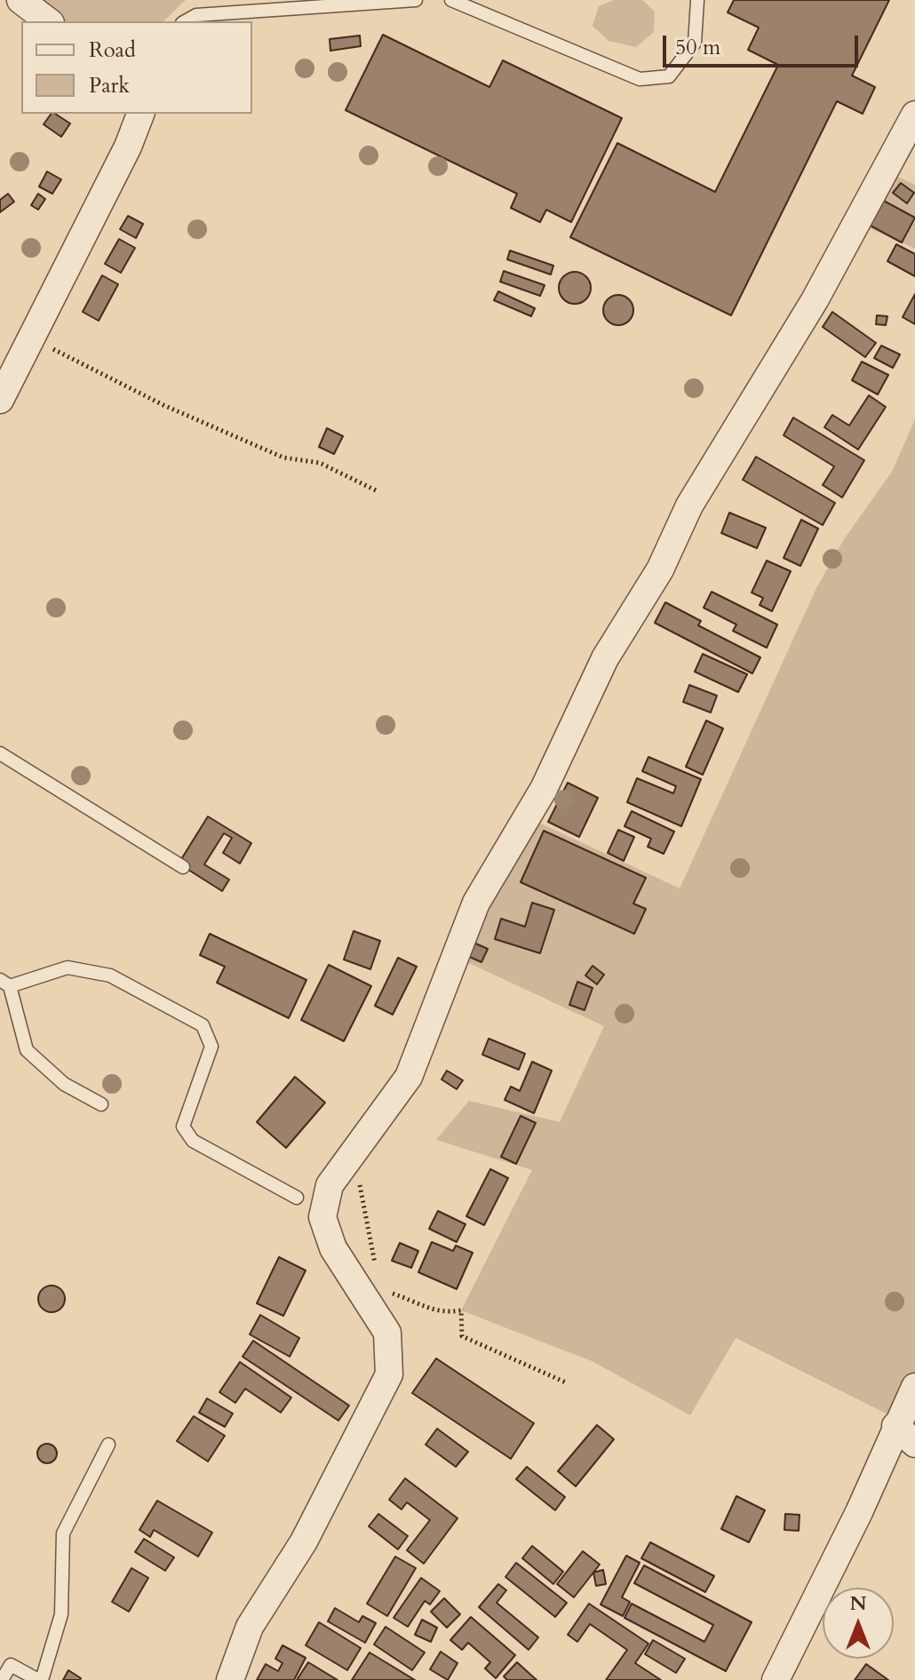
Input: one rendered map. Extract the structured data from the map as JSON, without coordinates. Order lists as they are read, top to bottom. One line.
{"legend":["Road","Park"],"scale_bar":"50 m","north":"top"}
